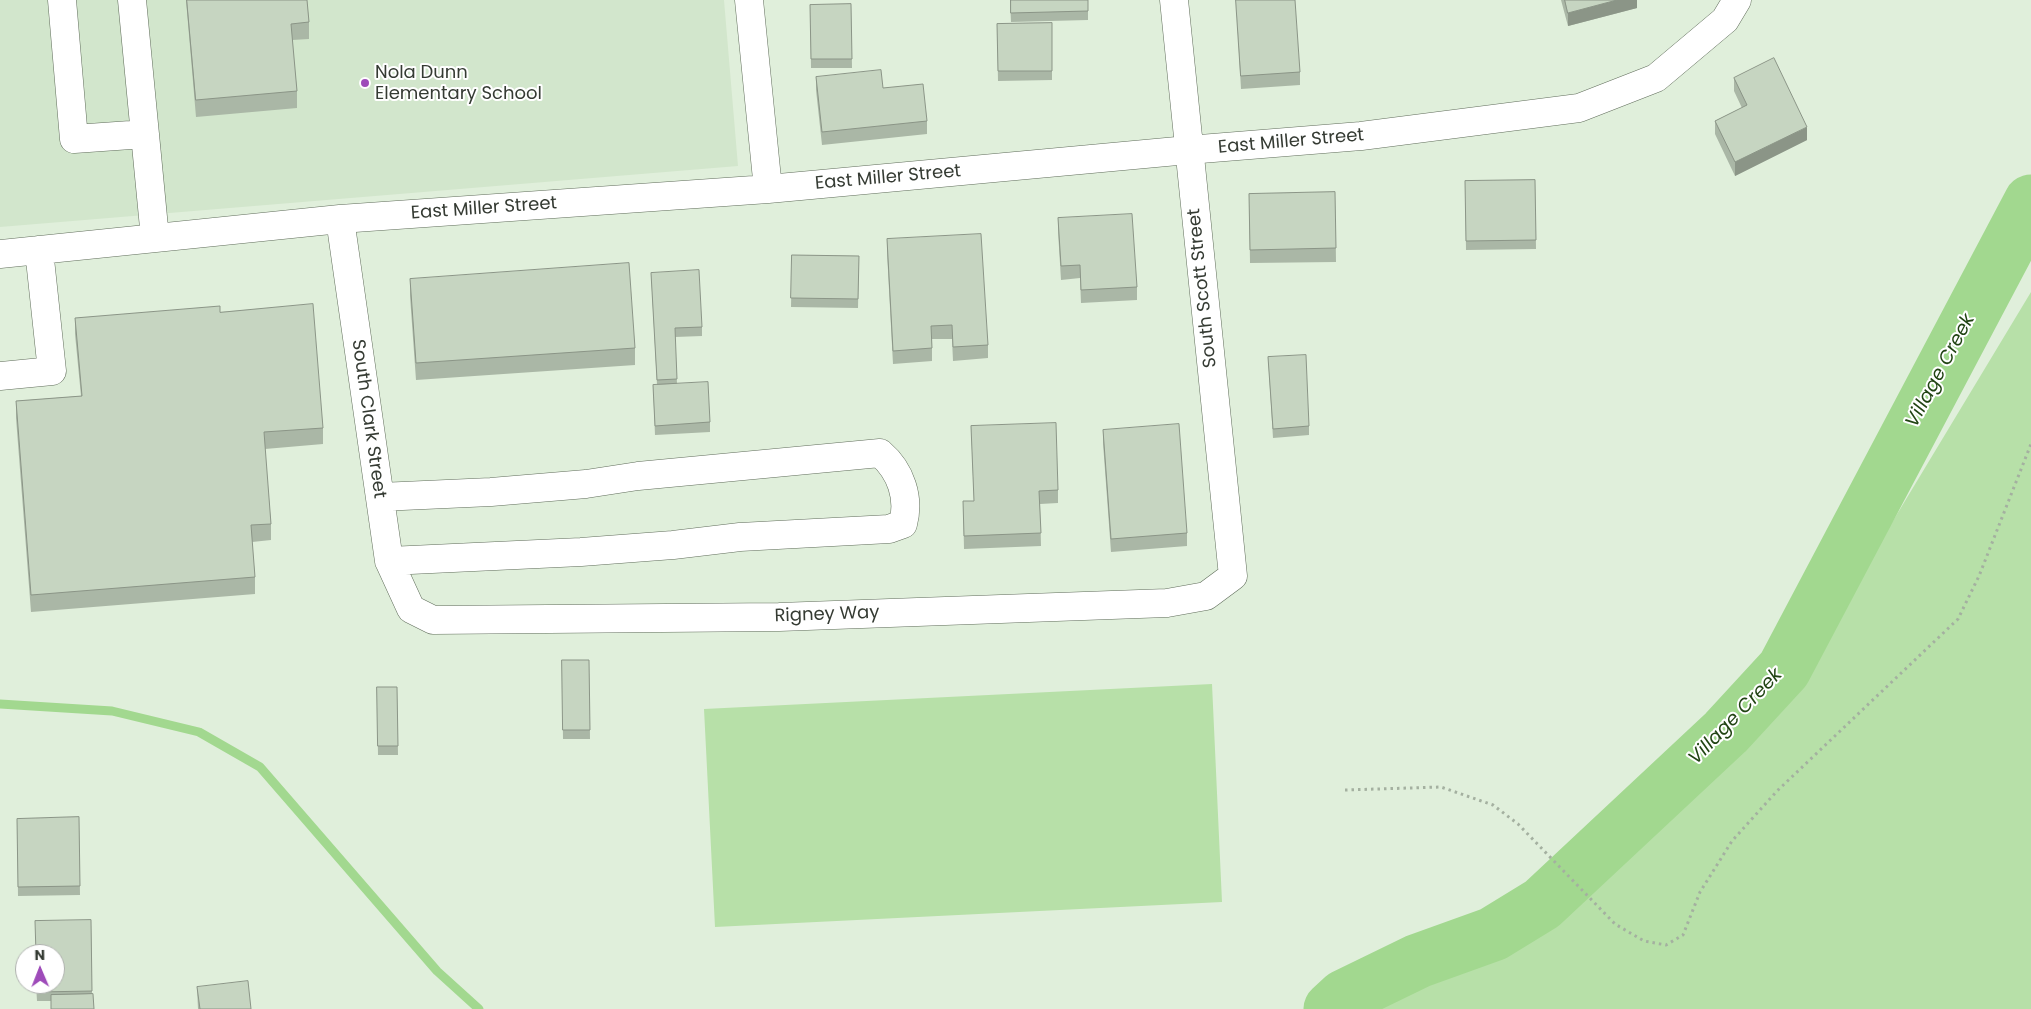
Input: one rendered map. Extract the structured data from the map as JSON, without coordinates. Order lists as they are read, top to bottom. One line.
{"streets":{"street":["East Miller Street","South Scott Street","South Clark Street","Rigney Way"]},"crossings":[["East Miller Street","South Scott Street"],["East Miller Street","South Clark Street"],["South Scott Street","Rigney Way"],["South Clark Street","Rigney Way"]],"water":["Village Creek"],"places":["Nola Dunn Elementary School"],"north":"top"}
